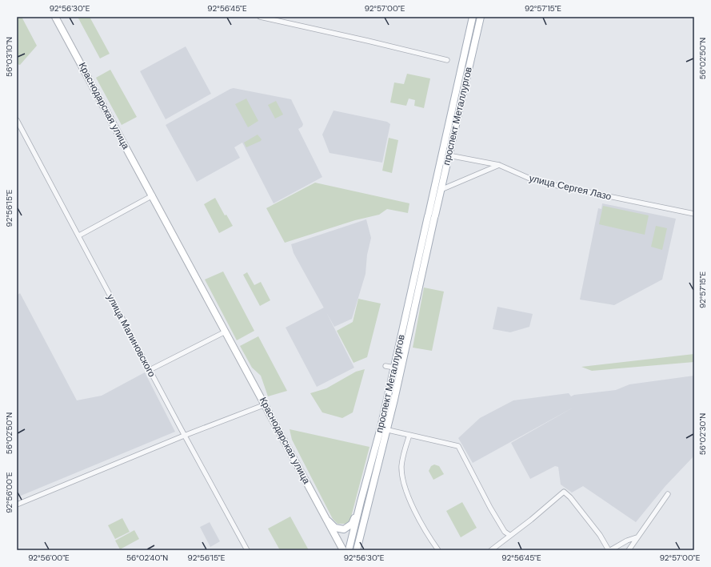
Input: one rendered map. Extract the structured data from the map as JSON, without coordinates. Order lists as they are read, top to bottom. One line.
{"streets":{"main road":["Краснодарская улица","проспект Металлургов"],"street":["улица Сергея Лазо","улица Малиновского"]},"crossings":[["проспект Металлургов","улица Сергея Лазо"]],"coordinates":["92°56'30\"E","92°56'45\"E","92°57'00\"E","92°57'15\"E","56°03'10\"N","56°02'50\"N","92°56'15\"E","56°02'30\"N","92°56'00\"E","56°02'40\"N"]}
